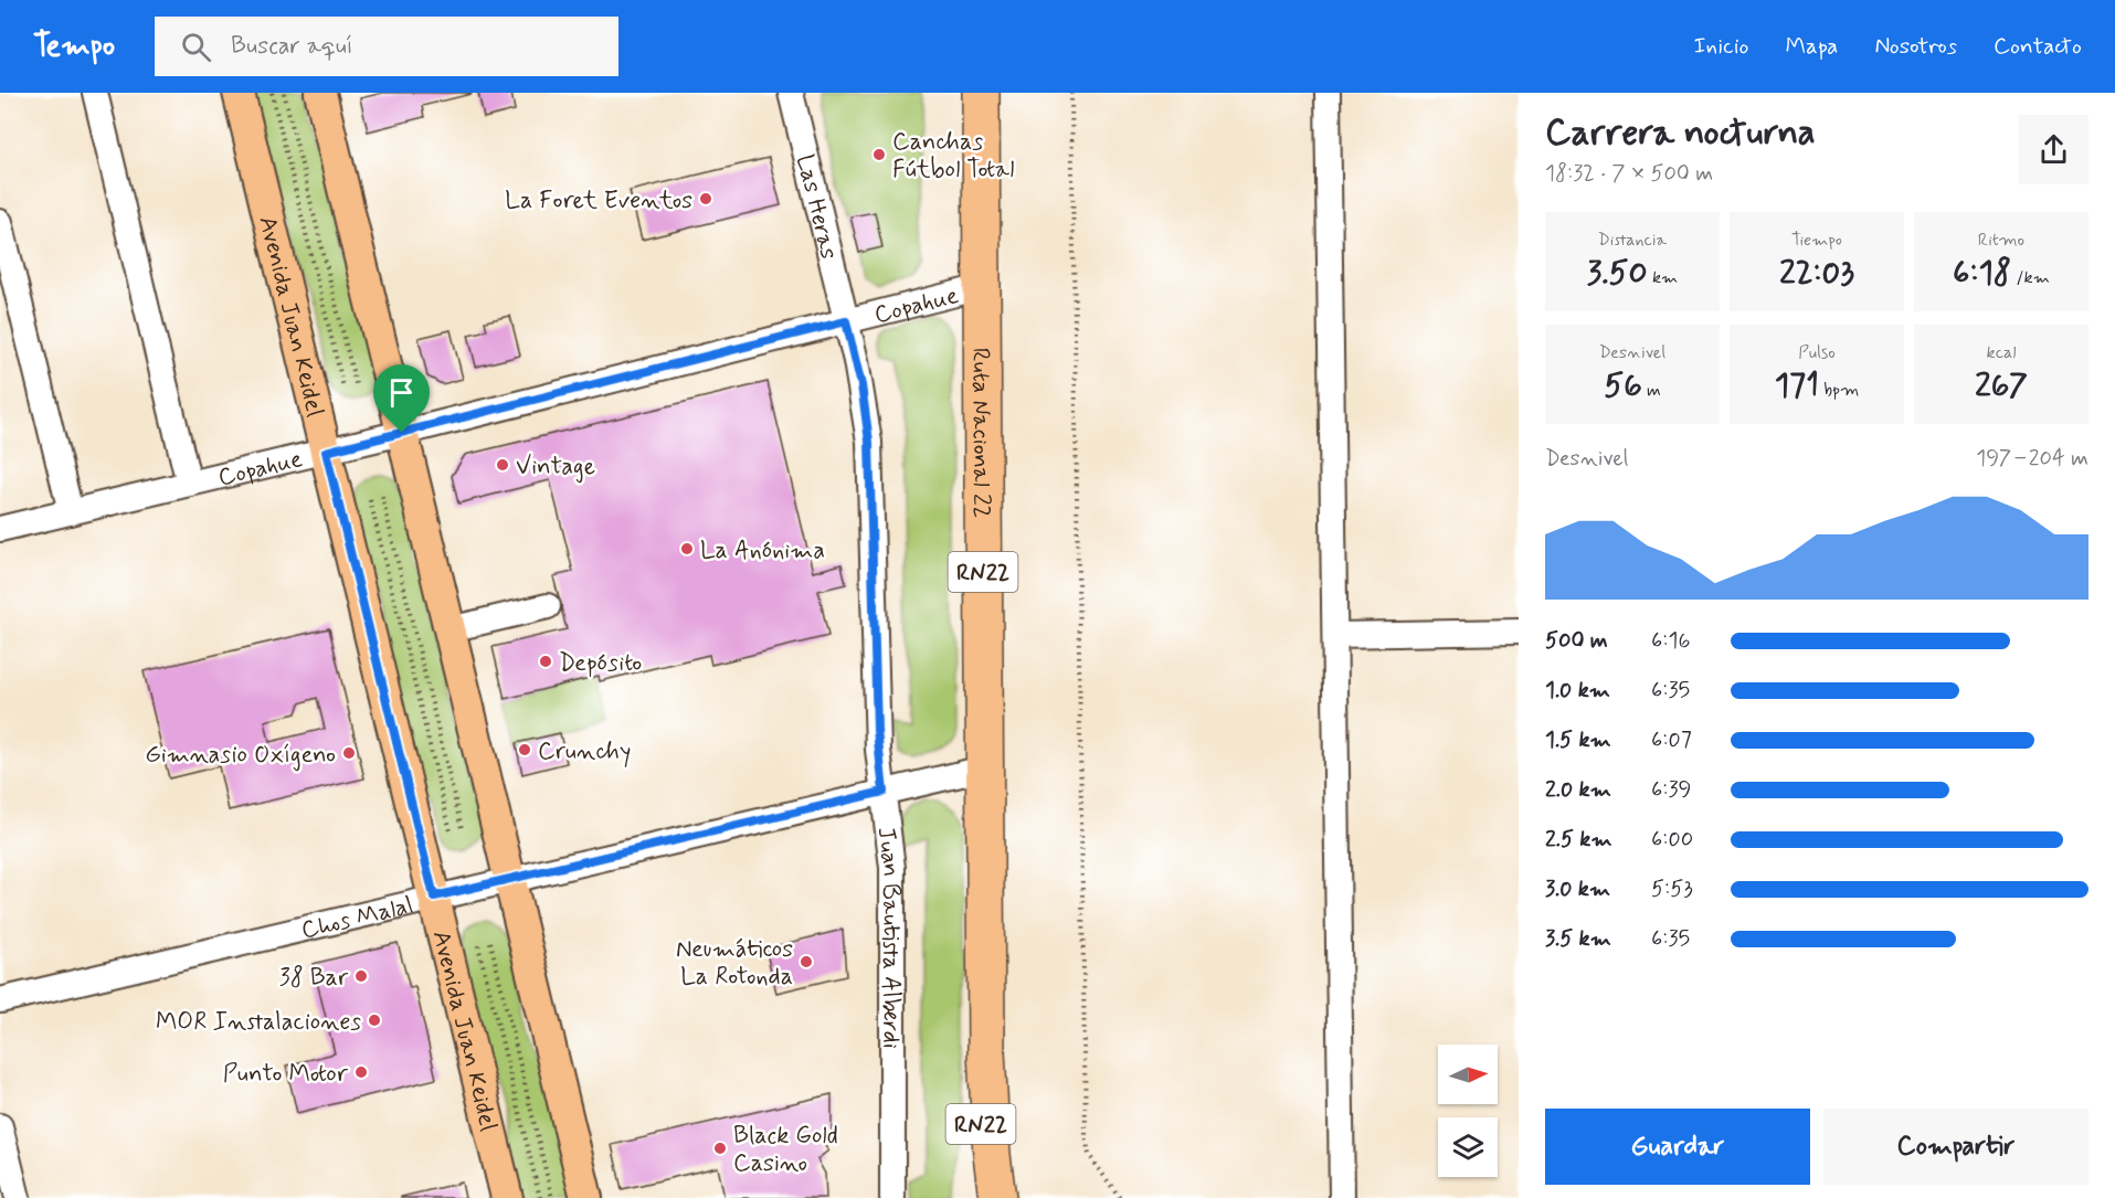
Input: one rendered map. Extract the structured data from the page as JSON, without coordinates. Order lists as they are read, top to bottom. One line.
{"streets":{"highway":["Ruta Nacional 22","RN22"],"main road":["Avenida Juan Keidel"],"street":["Las Heras","Copahue","Chos Malal","Juan Bautista Alberdi"]},"crossings":[["Las Heras","Copahue"],["Las Heras","Juan Bautista Alberdi"],["Copahue","Avenida Juan Keidel"],["Copahue","Ruta Nacional 22"],["Copahue","Juan Bautista Alberdi"],["Avenida Juan Keidel","Chos Malal"],["Ruta Nacional 22","Chos Malal"],["Chos Malal","Juan Bautista Alberdi"]],"places":["Canchas Fútbol Total","La Foret Eventos","Vintage","La Anónima","Depósito","Crunchy","Gimnasio Oxígeno","Neumáticos La Rotonda","38 Bar","MOR Instalaciones","Punto Motor","Black Gold Casino"],"north":"right","page":{"header":"Tempo","search":"Buscar aquí","nav":["Inicio","Mapa","Nosotros","Contacto"],"heading":["Carrera nocturna","18:32 · 7 × 500 m"],"stats":[["Distancia","3.50 km"],["Tiempo","22:03"],["Ritmo","6:18 /km"],["Desnivel","56 m"],["Pulso","171 bpm"],["kcal","267"]],"chart":["Desnivel","197–204 m"],"list":[{"name":"500 m","note":"6:16"},{"name":"1.0 km","note":"6:35"},{"name":"1.5 km","note":"6:07"},{"name":"2.0 km","note":"6:39"},{"name":"2.5 km","note":"6:00"},{"name":"3.0 km","note":"5:53"},{"name":"3.5 km","note":"6:35"}],"buttons":["Guardar","Compartir"]}}
